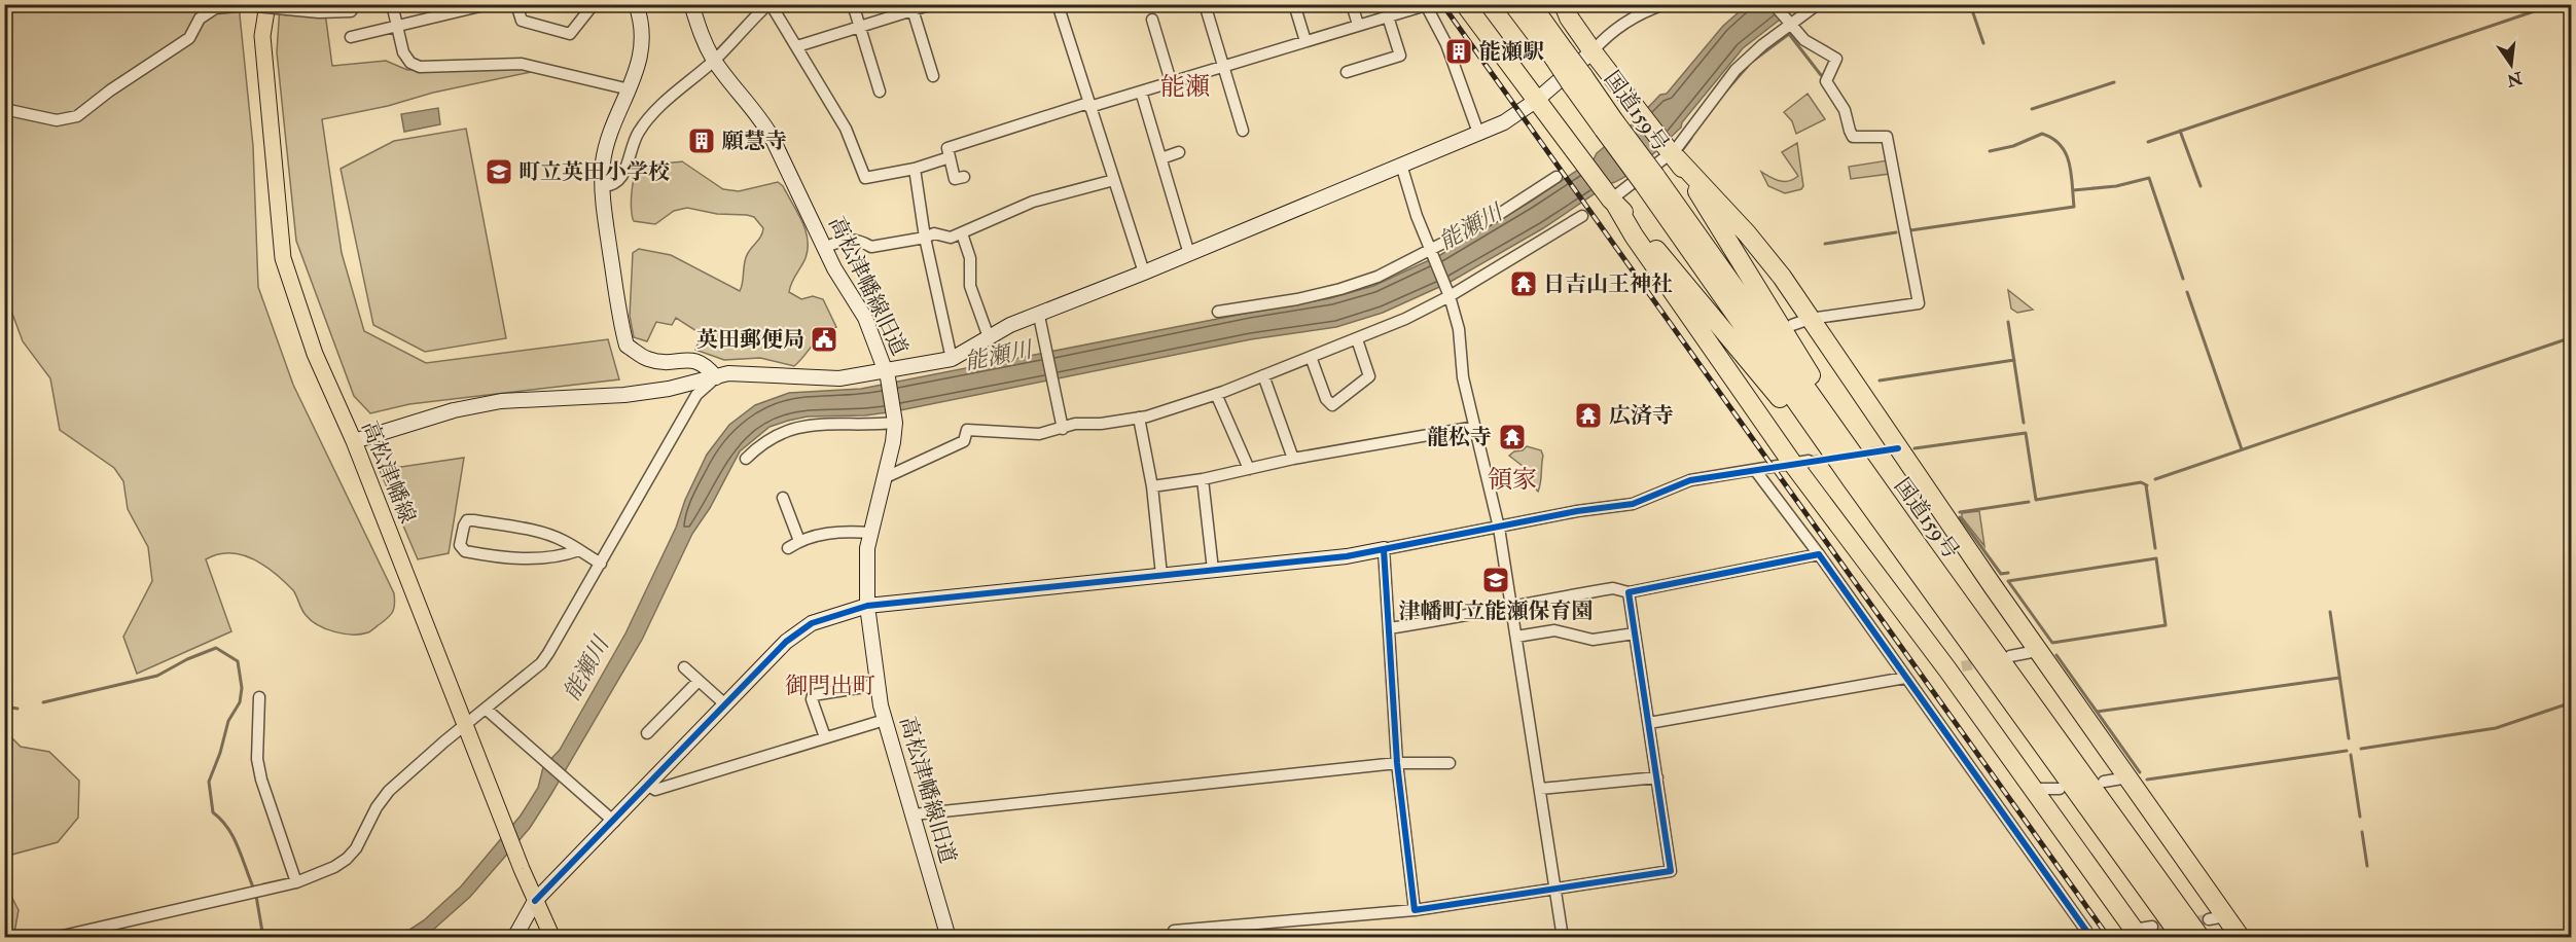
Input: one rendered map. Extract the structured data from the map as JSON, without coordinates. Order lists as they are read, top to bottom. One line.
{"streets":{"highway":["国道159号"],"main road":["高松津幡線"],"street":["高松津幡線旧道"]},"districts":["能瀬","領家","御門出町"],"water":["能瀬川"],"places":{"building":["能瀬駅","願慧寺"],"school or university":["町立英田小学校","津幡町立能瀬保育園"],"temple":["日吉山王神社","広済寺","龍松寺"],"public building":["英田郵便局"]},"north":"bottom"}
